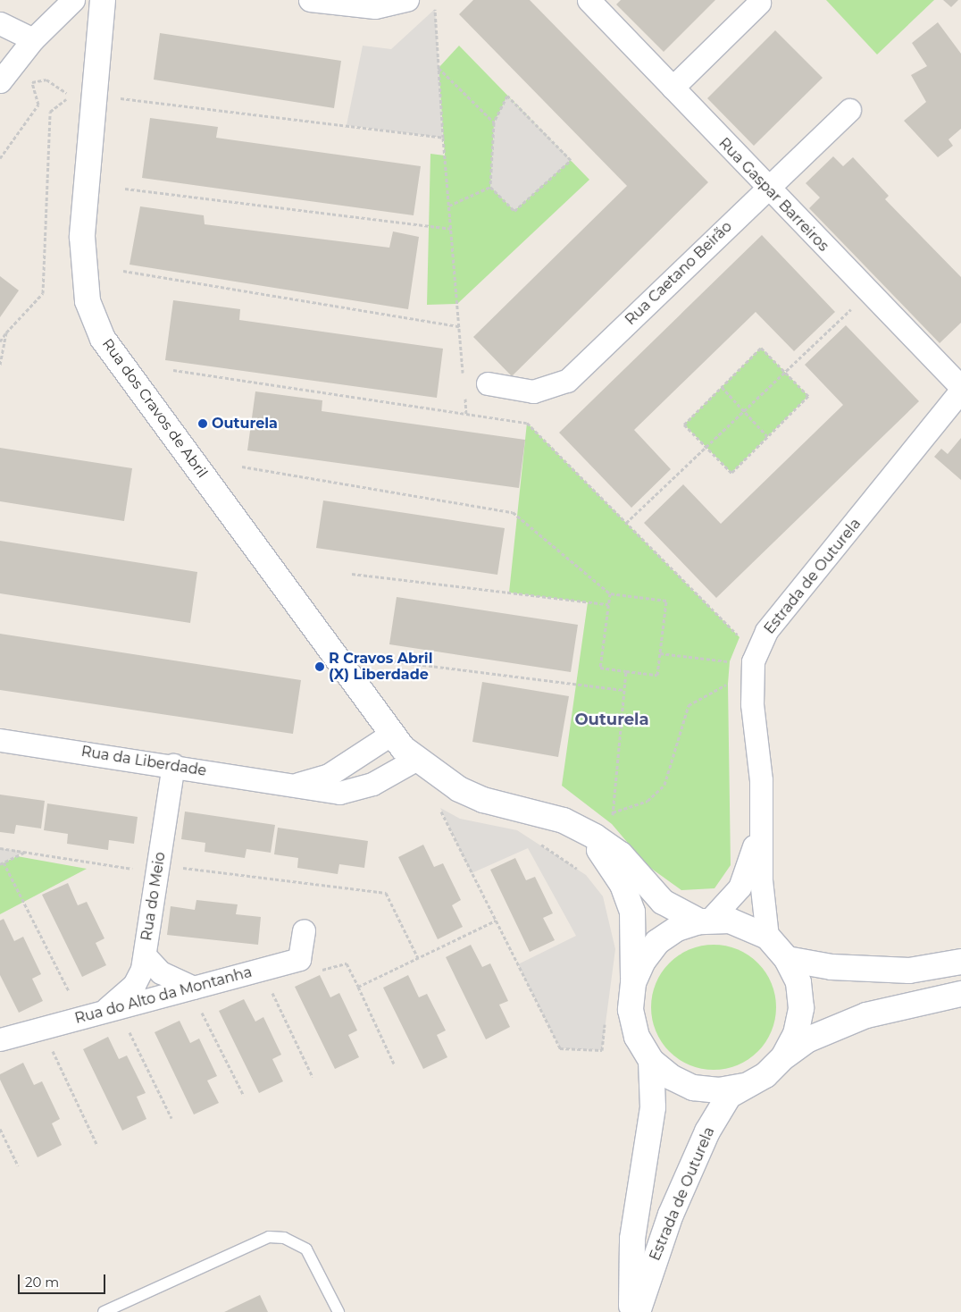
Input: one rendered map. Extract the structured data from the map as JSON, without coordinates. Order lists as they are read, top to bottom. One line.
{"streets":{"street":["Rua Gaspar Barreiros","Rua Caetano Beirão","Rua dos Cravos de Abril","Estrada de Outurela","Rua da Liberdade","Rua do Meio","Rua do Alto da Montanha"]},"crossings":[["Rua Gaspar Barreiros","Rua Caetano Beirão"],["Rua dos Cravos de Abril","Rua da Liberdade"],["Rua da Liberdade","Rua do Meio"],["Rua do Meio","Rua do Alto da Montanha"]],"districts":["Outurela"],"places":["Outurela","R Cravos Abril (X) Liberdade"],"scale_bar":"20 m"}
